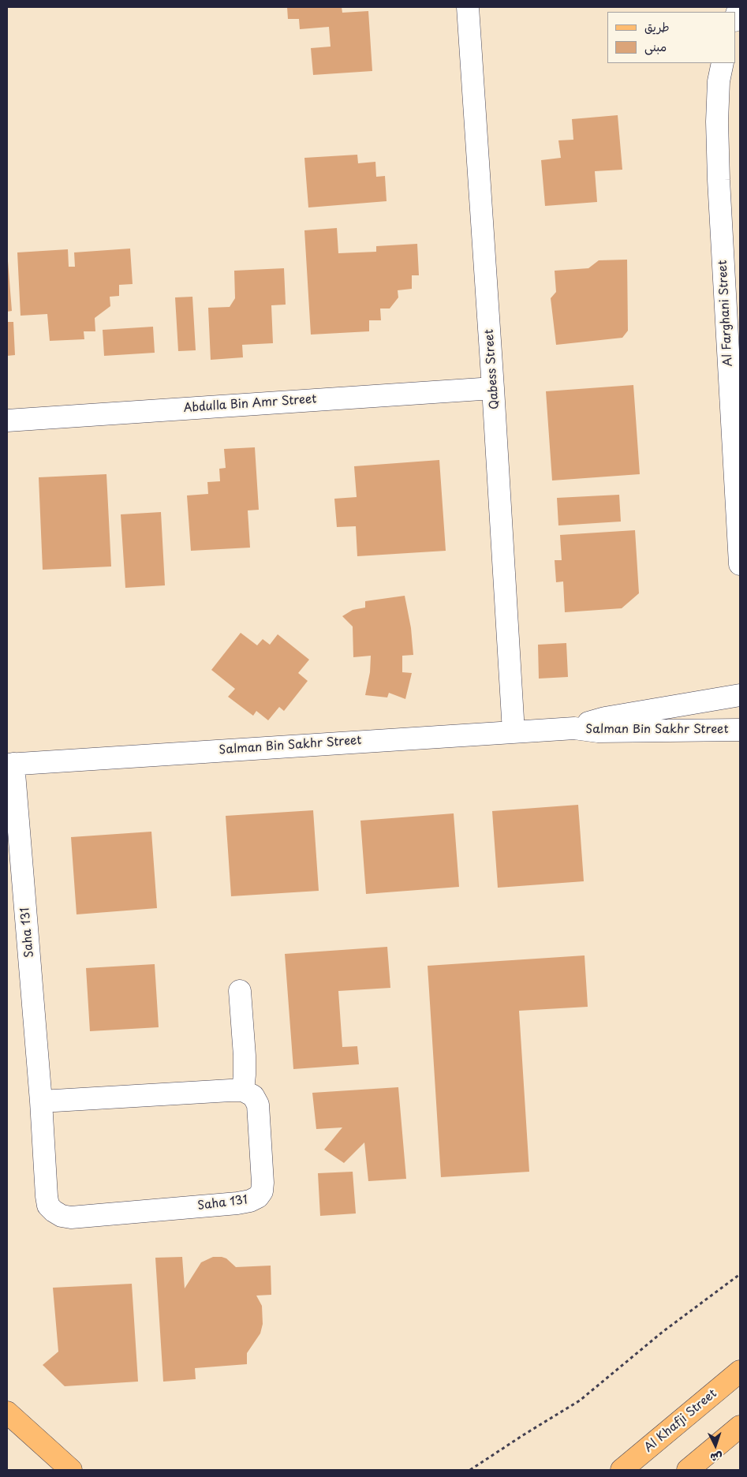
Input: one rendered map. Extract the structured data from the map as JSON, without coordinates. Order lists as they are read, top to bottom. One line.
{"streets":{"main road":["Al Khafji Street"],"street":["Al Farghani Street","Qabess Street","Abdulla Bin Amr Street","Salman Bin Sakhr Street","Saha 131"]},"crossings":[["Qabess Street","Abdulla Bin Amr Street"],["Qabess Street","Salman Bin Sakhr Street"],["Salman Bin Sakhr Street","Saha 131"]],"legend":["طريق","مبنى"],"north":"bottom"}
